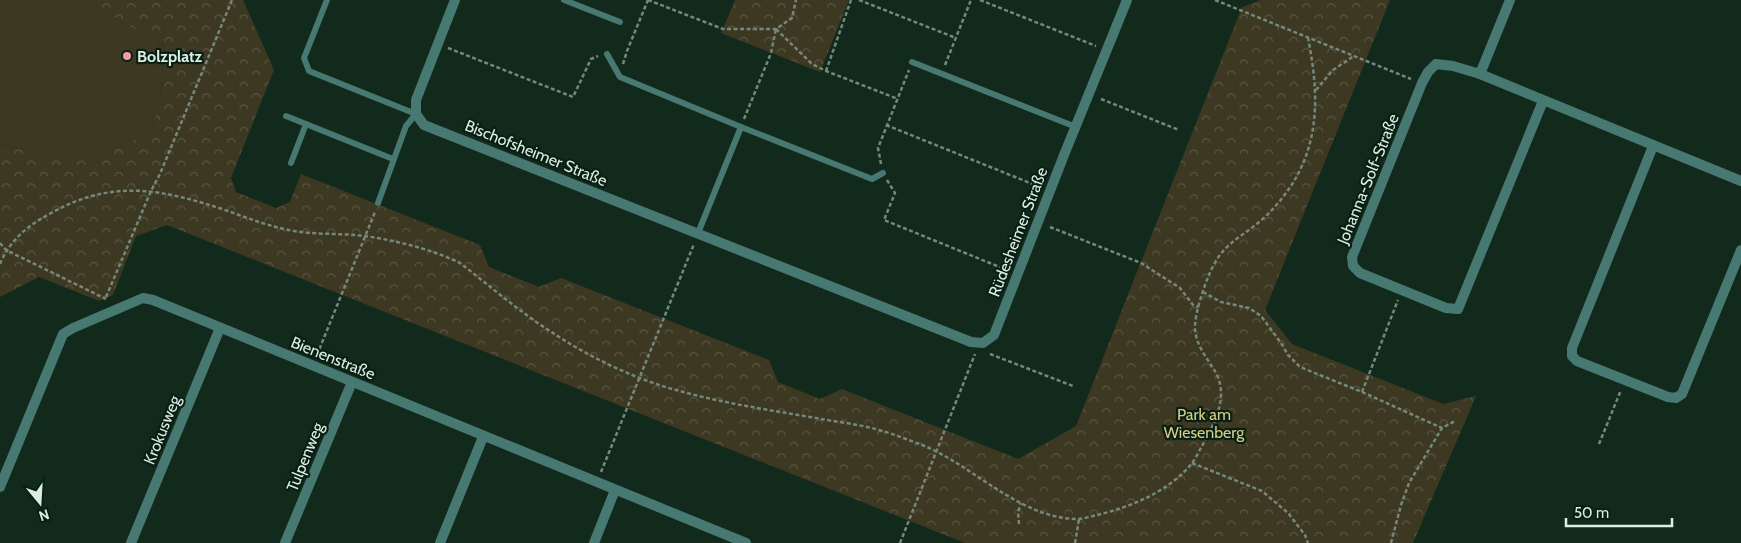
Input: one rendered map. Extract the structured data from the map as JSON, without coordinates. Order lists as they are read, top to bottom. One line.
{"streets":{"street":["Bischofsheimer Straße","Johanna-Solf-Straße","Rüdesheimer Straße","Bienenstraße","Krokusweg","Tulpenweg"]},"crossings":[["Bischofsheimer Straße","Rüdesheimer Straße"],["Bienenstraße","Krokusweg"],["Bienenstraße","Tulpenweg"]],"parks":["Park am Wiesenberg"],"places":["Bolzplatz"],"scale_bar":"50 m","north":"bottom"}
